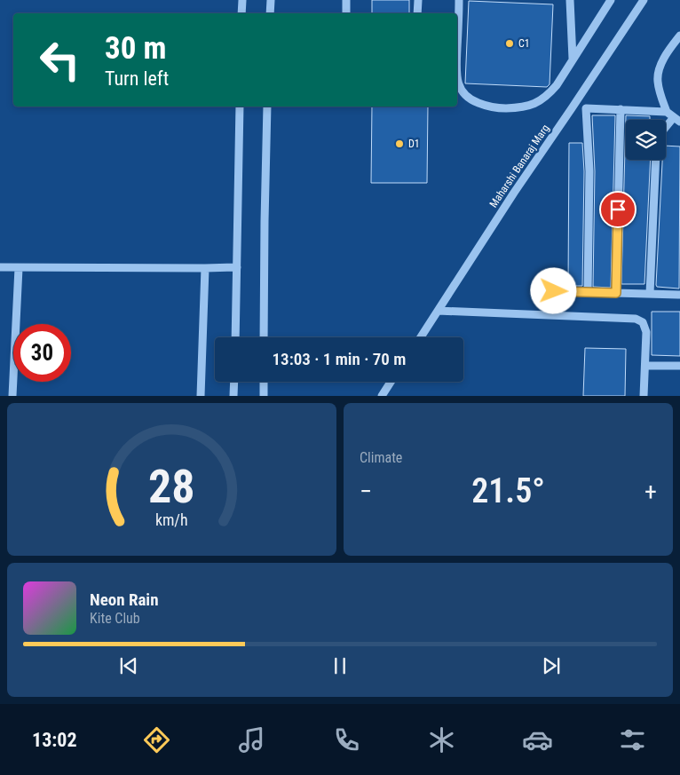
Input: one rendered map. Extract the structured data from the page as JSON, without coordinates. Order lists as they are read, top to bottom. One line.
{"streets":{"street":["Maharshi Banaraj Marg"]},"places":["C1","D1"],"page":{"turn":["30 m","Turn left"],"limit":"30","trip":"13:03 · 1 min · 70 m","tile":"Climate","heat":["−","21.5°","+"],"song":["Neon Rain","Kite Club"],"tabs":"13:02","gauge":["28","km/h"]}}
